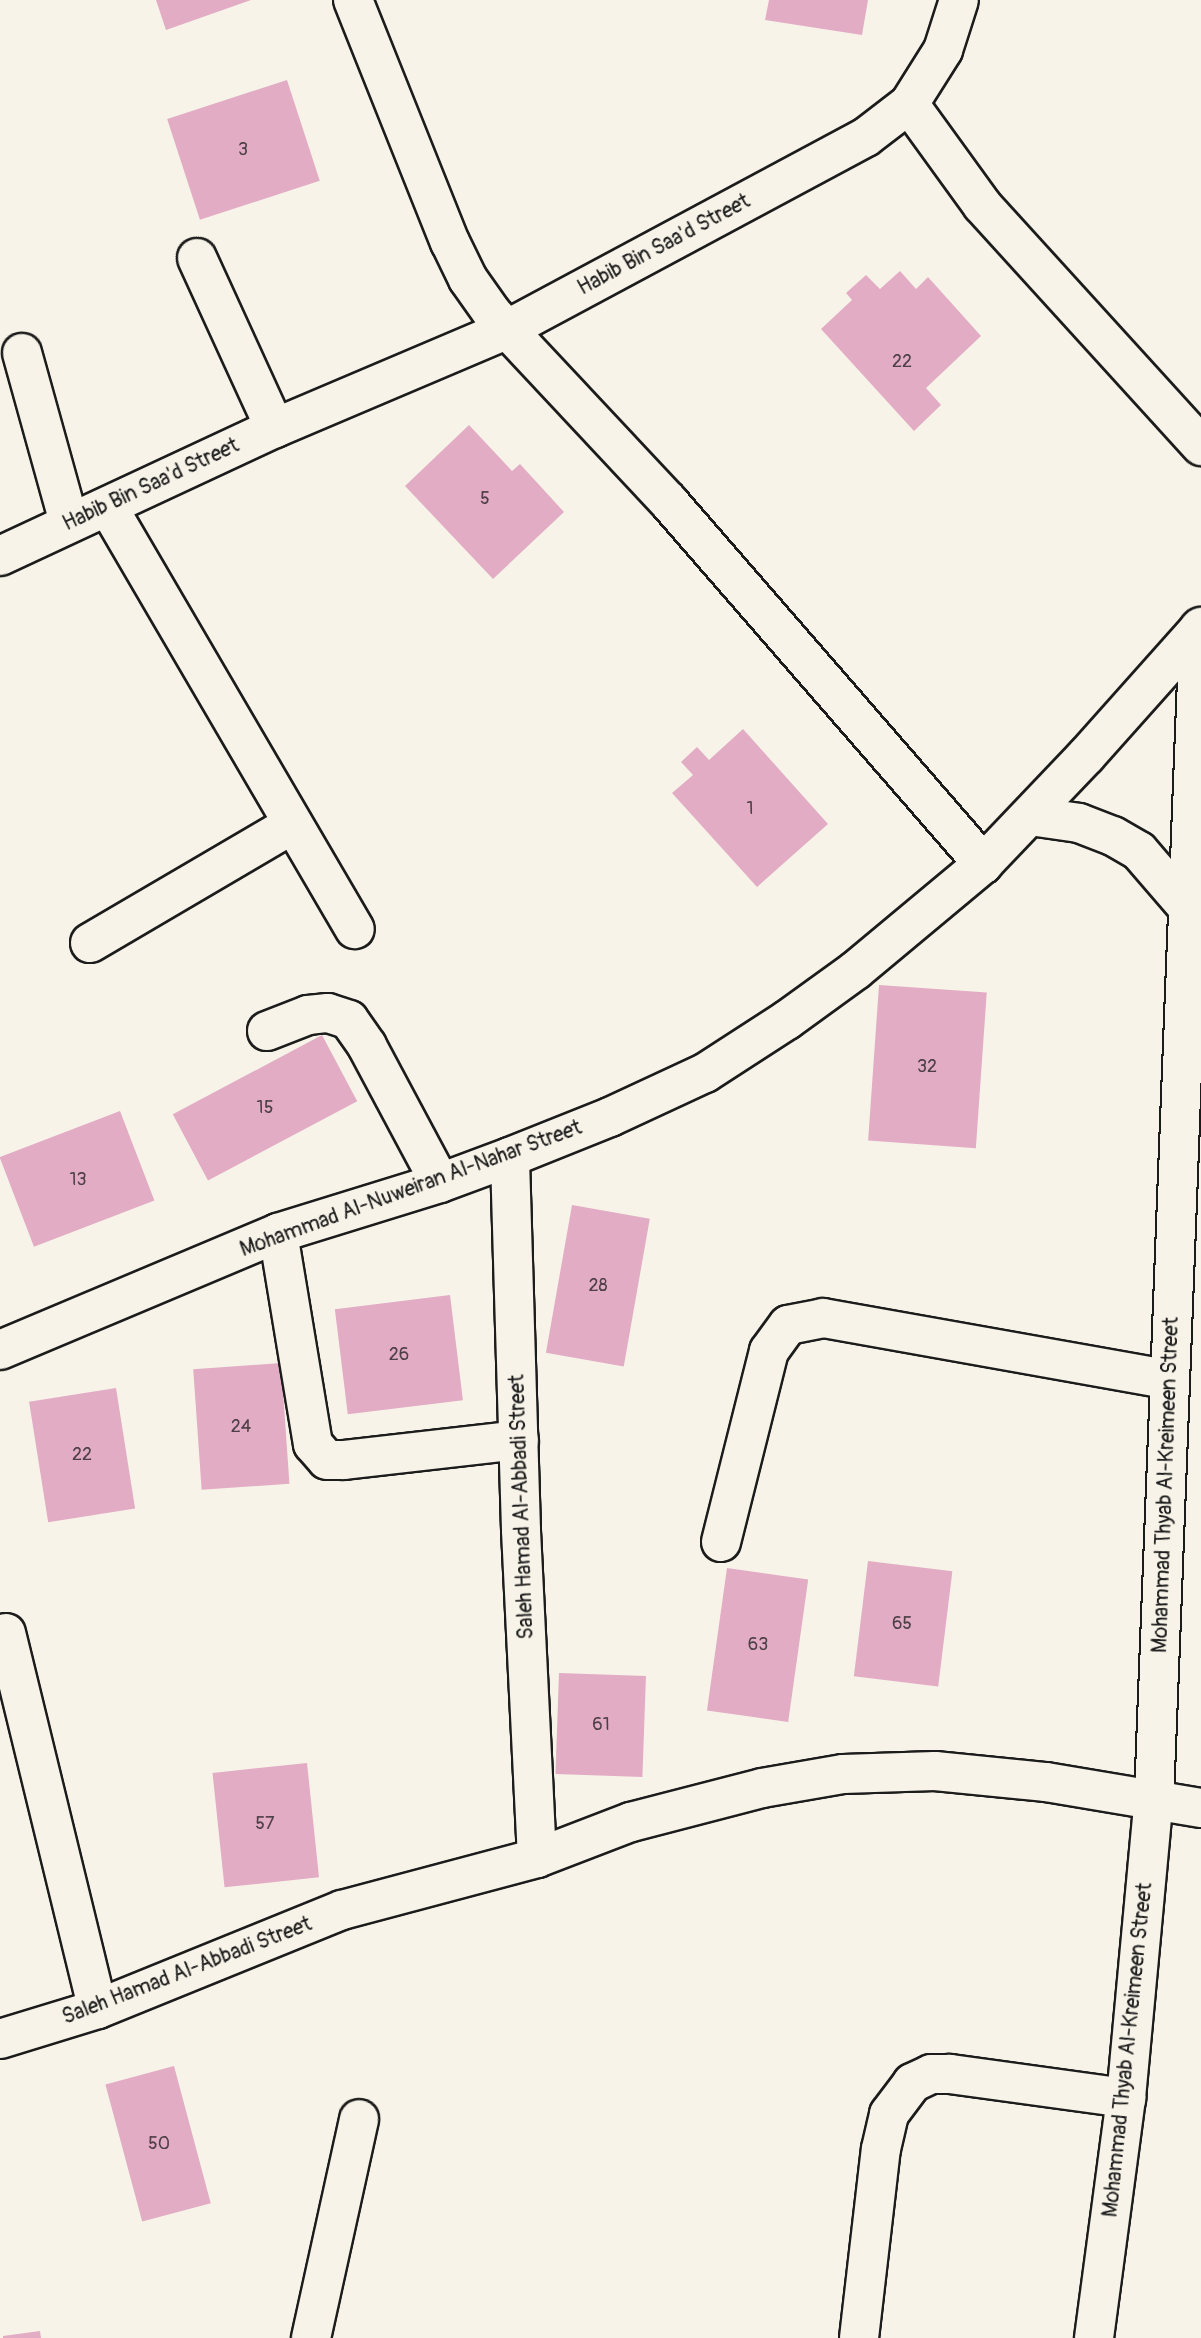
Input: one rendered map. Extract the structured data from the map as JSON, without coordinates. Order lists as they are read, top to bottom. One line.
{"streets":{"street":["Habib Bin Saa'd Street","Mohammad Al-Nuweiran Al-Nahar Street","Mohammad Thyab Al-Kreimeen Street","Saleh Hamad Al-Abbadi Street"]},"crossings":[["Mohammad Al-Nuweiran Al-Nahar Street","Mohammad Thyab Al-Kreimeen Street"],["Mohammad Al-Nuweiran Al-Nahar Street","Saleh Hamad Al-Abbadi Street"],["Mohammad Thyab Al-Kreimeen Street","Saleh Hamad Al-Abbadi Street"]],"house_numbers":["3","22","5","1","32","15","13","28","26","24","22","65","63","61","57","50"]}
